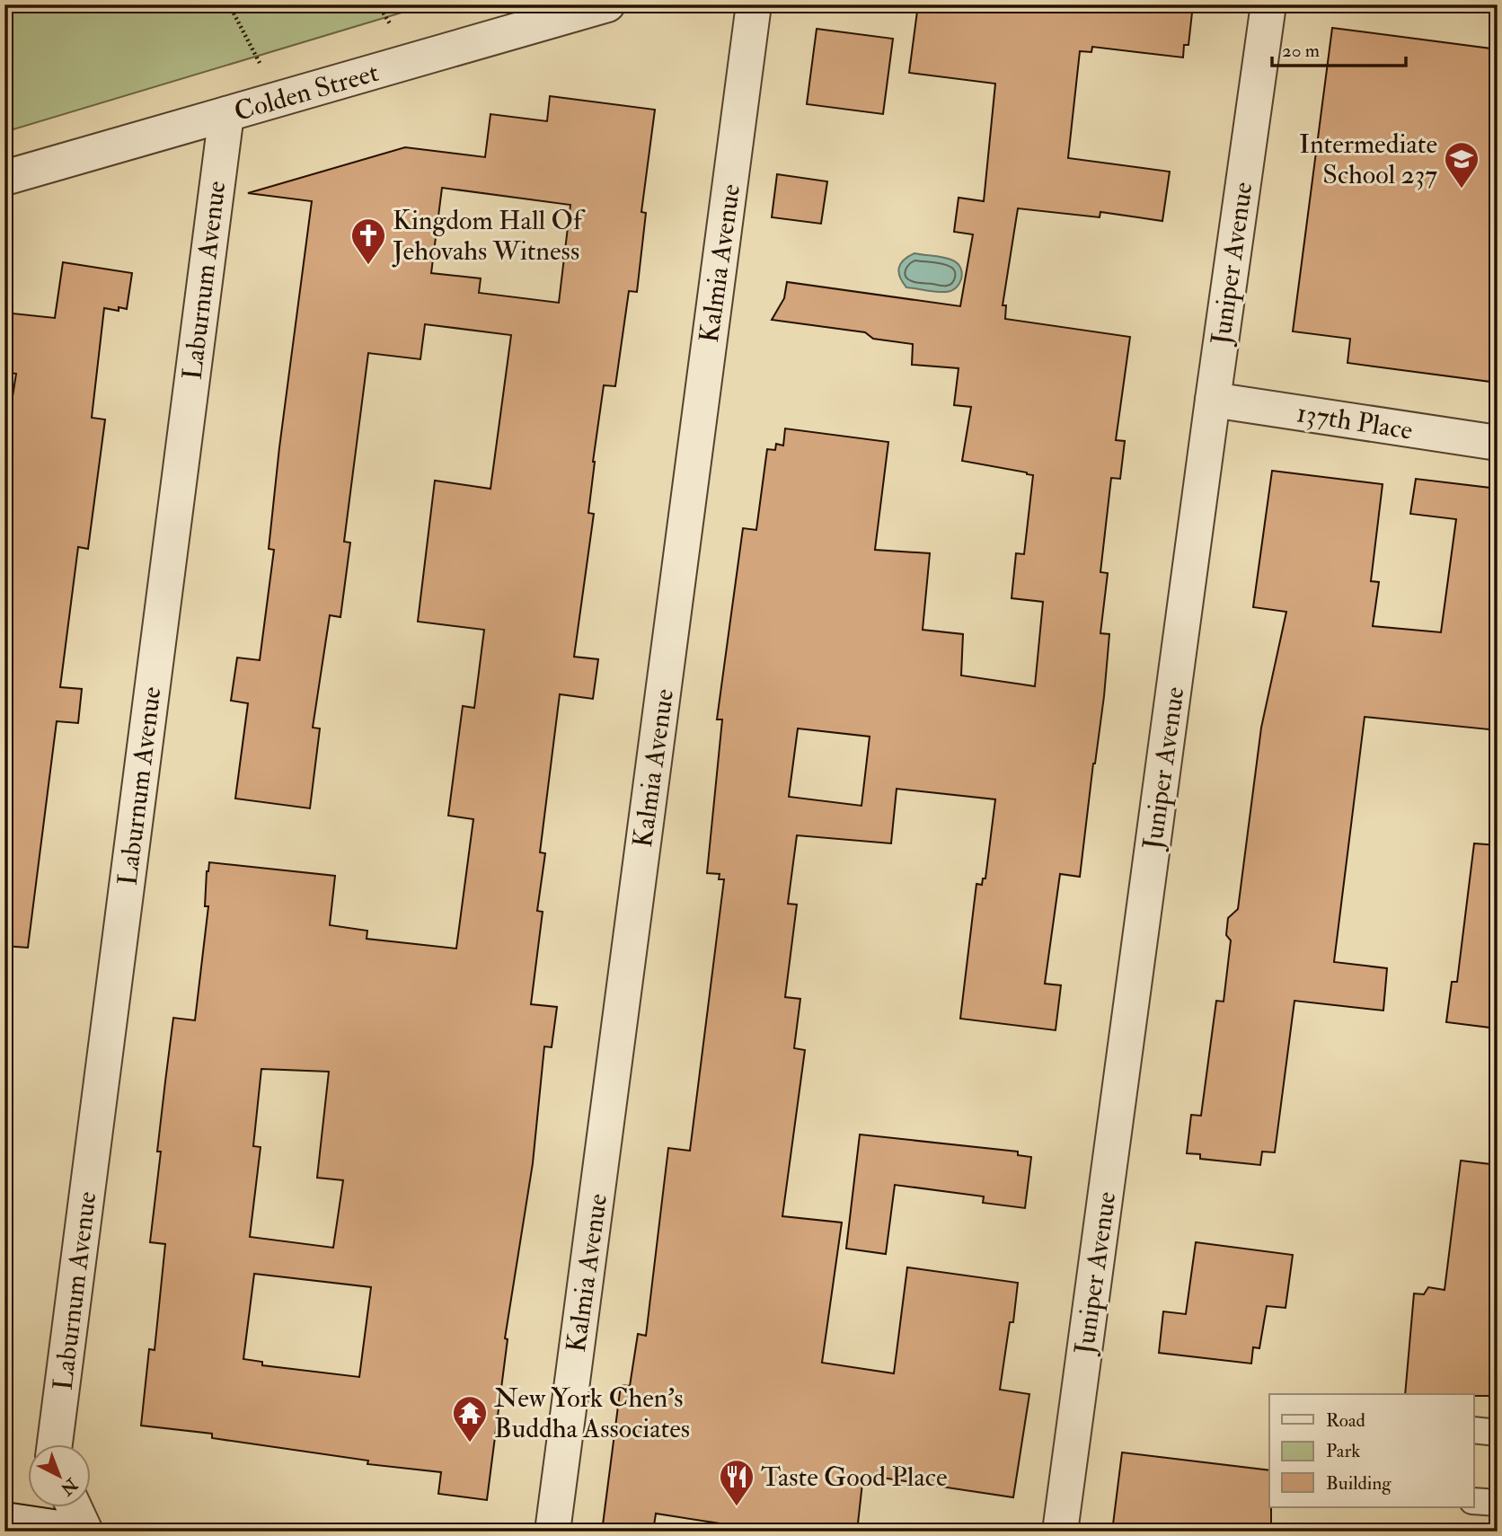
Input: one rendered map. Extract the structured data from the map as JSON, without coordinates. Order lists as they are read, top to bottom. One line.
{"streets":{"street":["Colden Street","Kalmia Avenue","Juniper Avenue","Laburnum Avenue","137th Place"]},"crossings":[["Colden Street","Laburnum Avenue"],["Juniper Avenue","137th Place"]],"places":{"school or university":["Intermediate School 237"],"church":["Kingdom Hall Of Jehovahs Witness"],"temple":["New York Chen's Buddha Associates"],"restaurant":["Taste Good Place"]},"legend":["Road","Park","Building"],"scale_bar":"20 m","north":"bottom right"}
